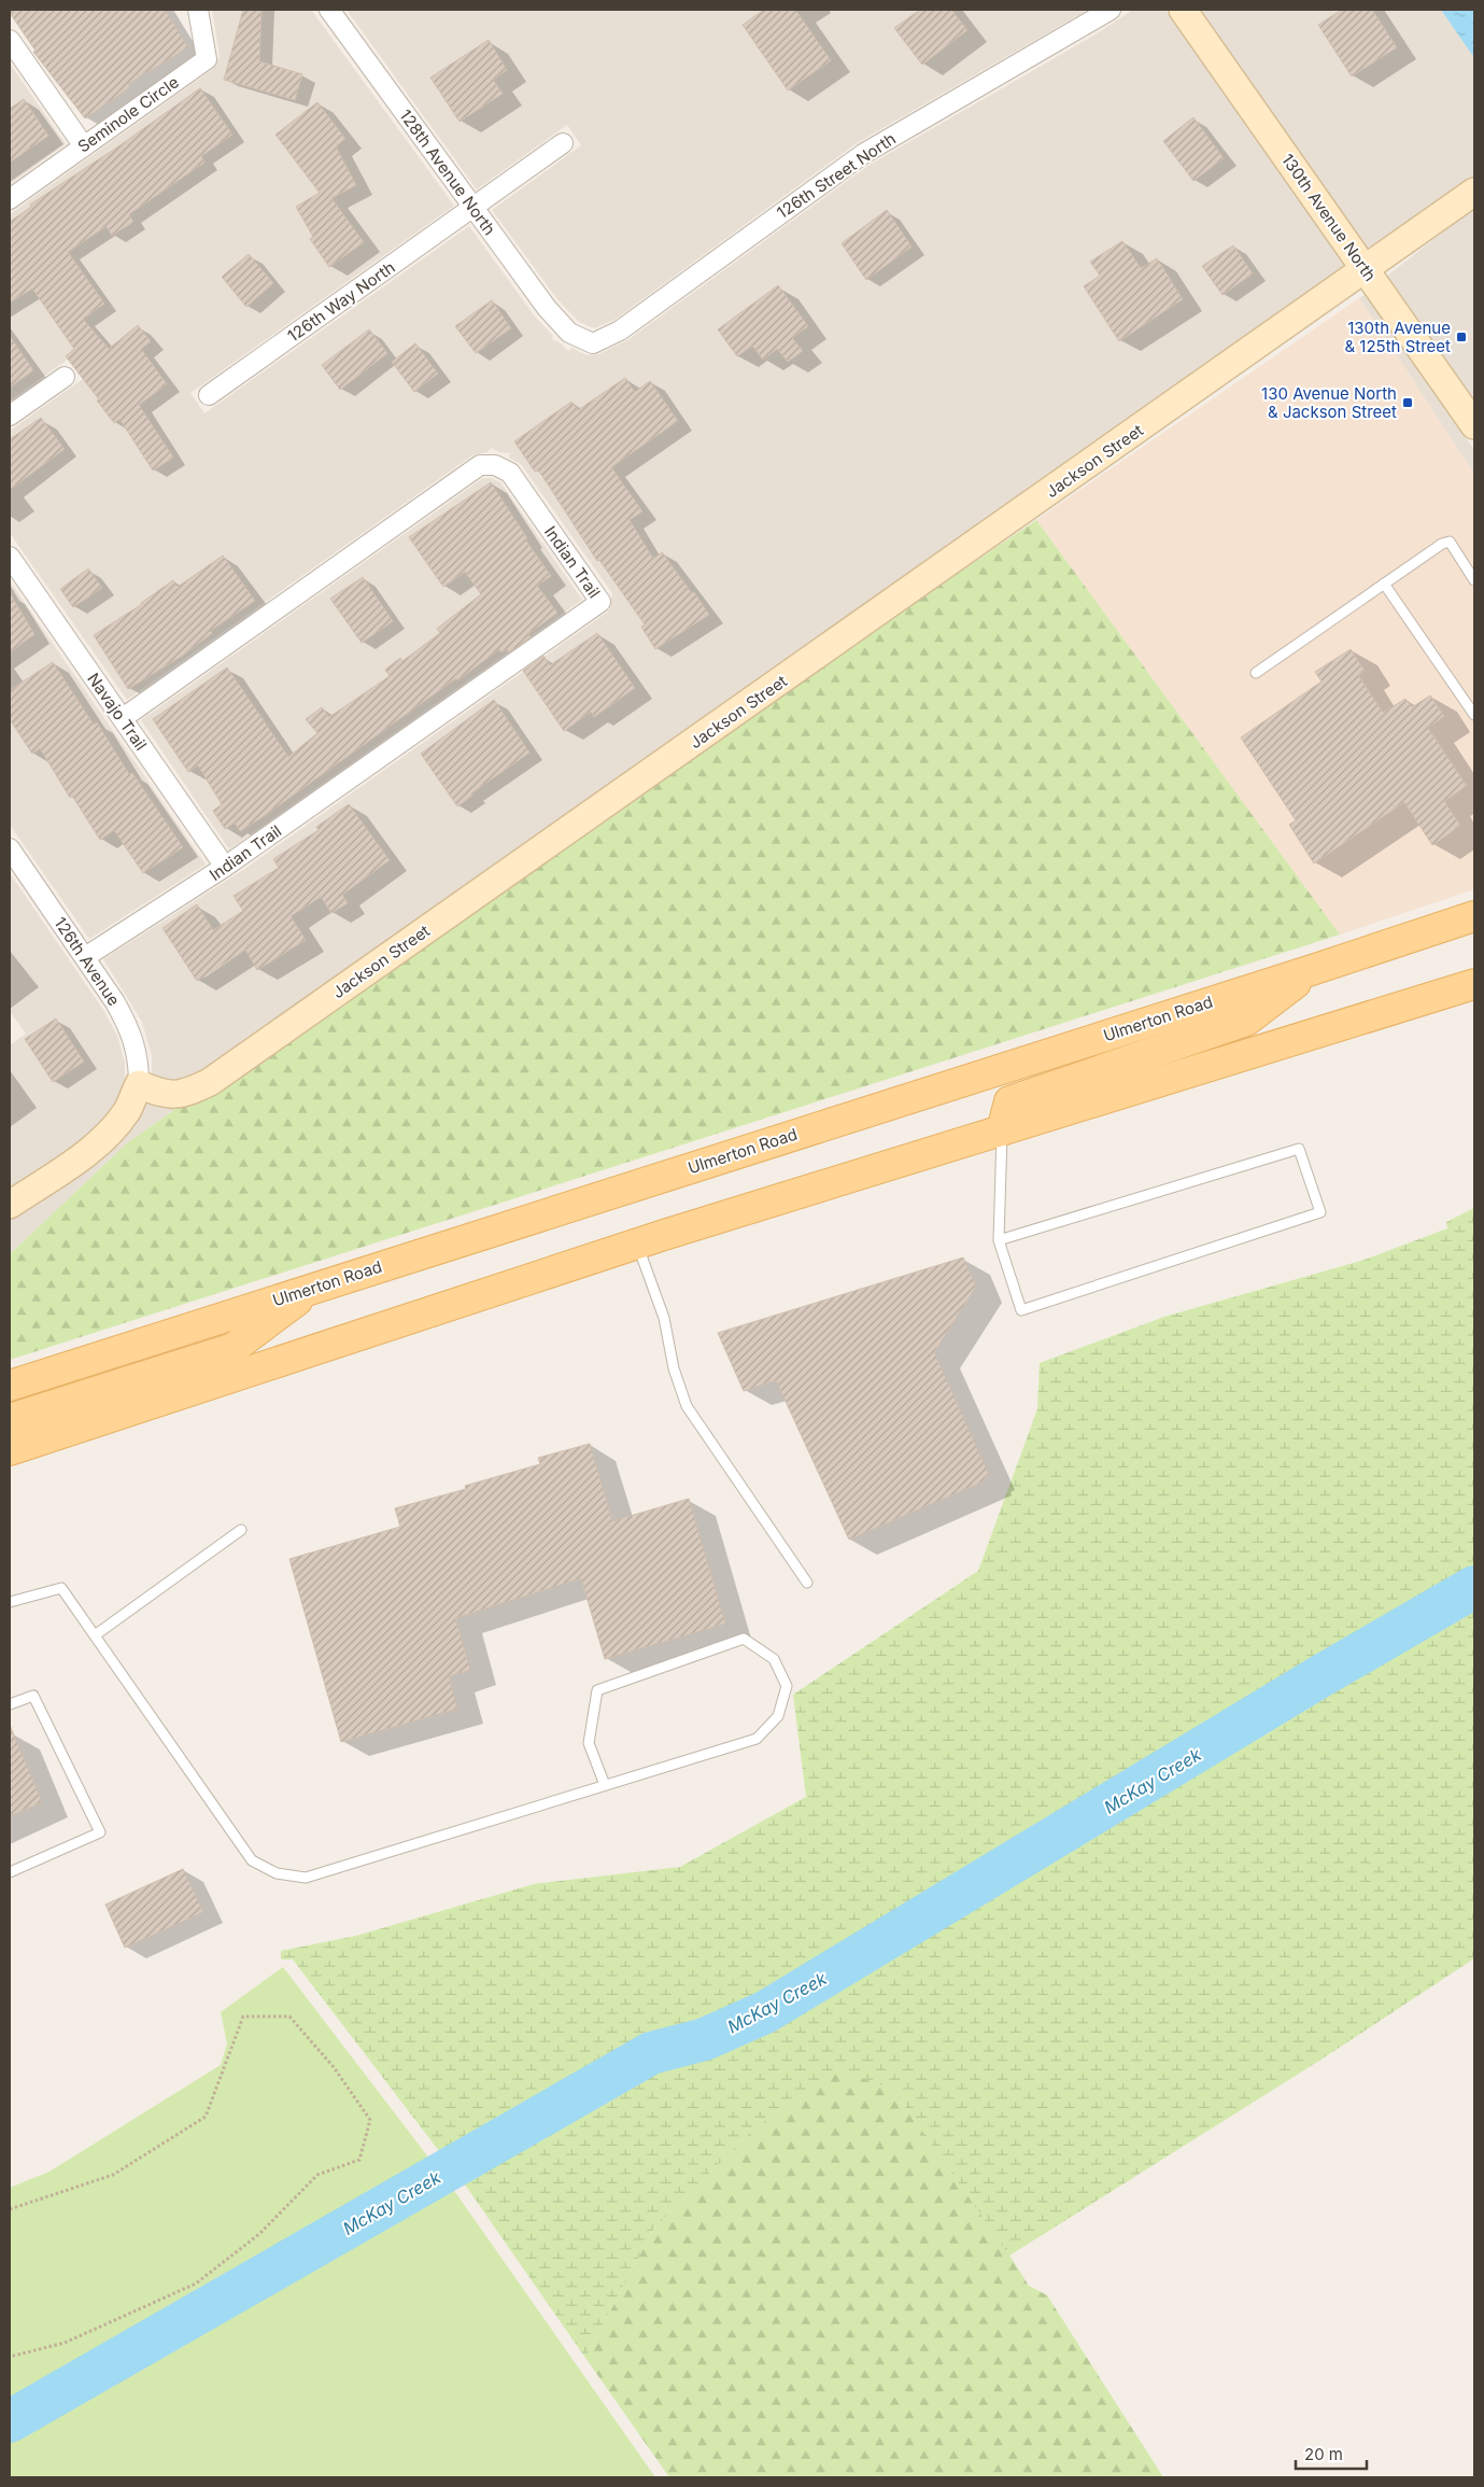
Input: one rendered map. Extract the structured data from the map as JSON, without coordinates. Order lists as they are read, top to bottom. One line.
{"streets":{"main road":["Ulmerton Road"],"street":["Seminole Circle","128th Avenue North","126th Street North","130th Avenue North","126th Way North","Jackson Street","Indian Trail","Navajo Trail","126th Avenue"]},"crossings":[["128th Avenue North","126th Street North"],["128th Avenue North","126th Way North"],["130th Avenue North","Jackson Street"],["Jackson Street","126th Avenue"],["Indian Trail","Navajo Trail"],["Indian Trail","126th Avenue"]],"water":["McKay Creek"],"places":{"transit":["130th Avenue & 125th Street","130 Avenue North & Jackson Street"]},"scale_bar":"20 m"}
